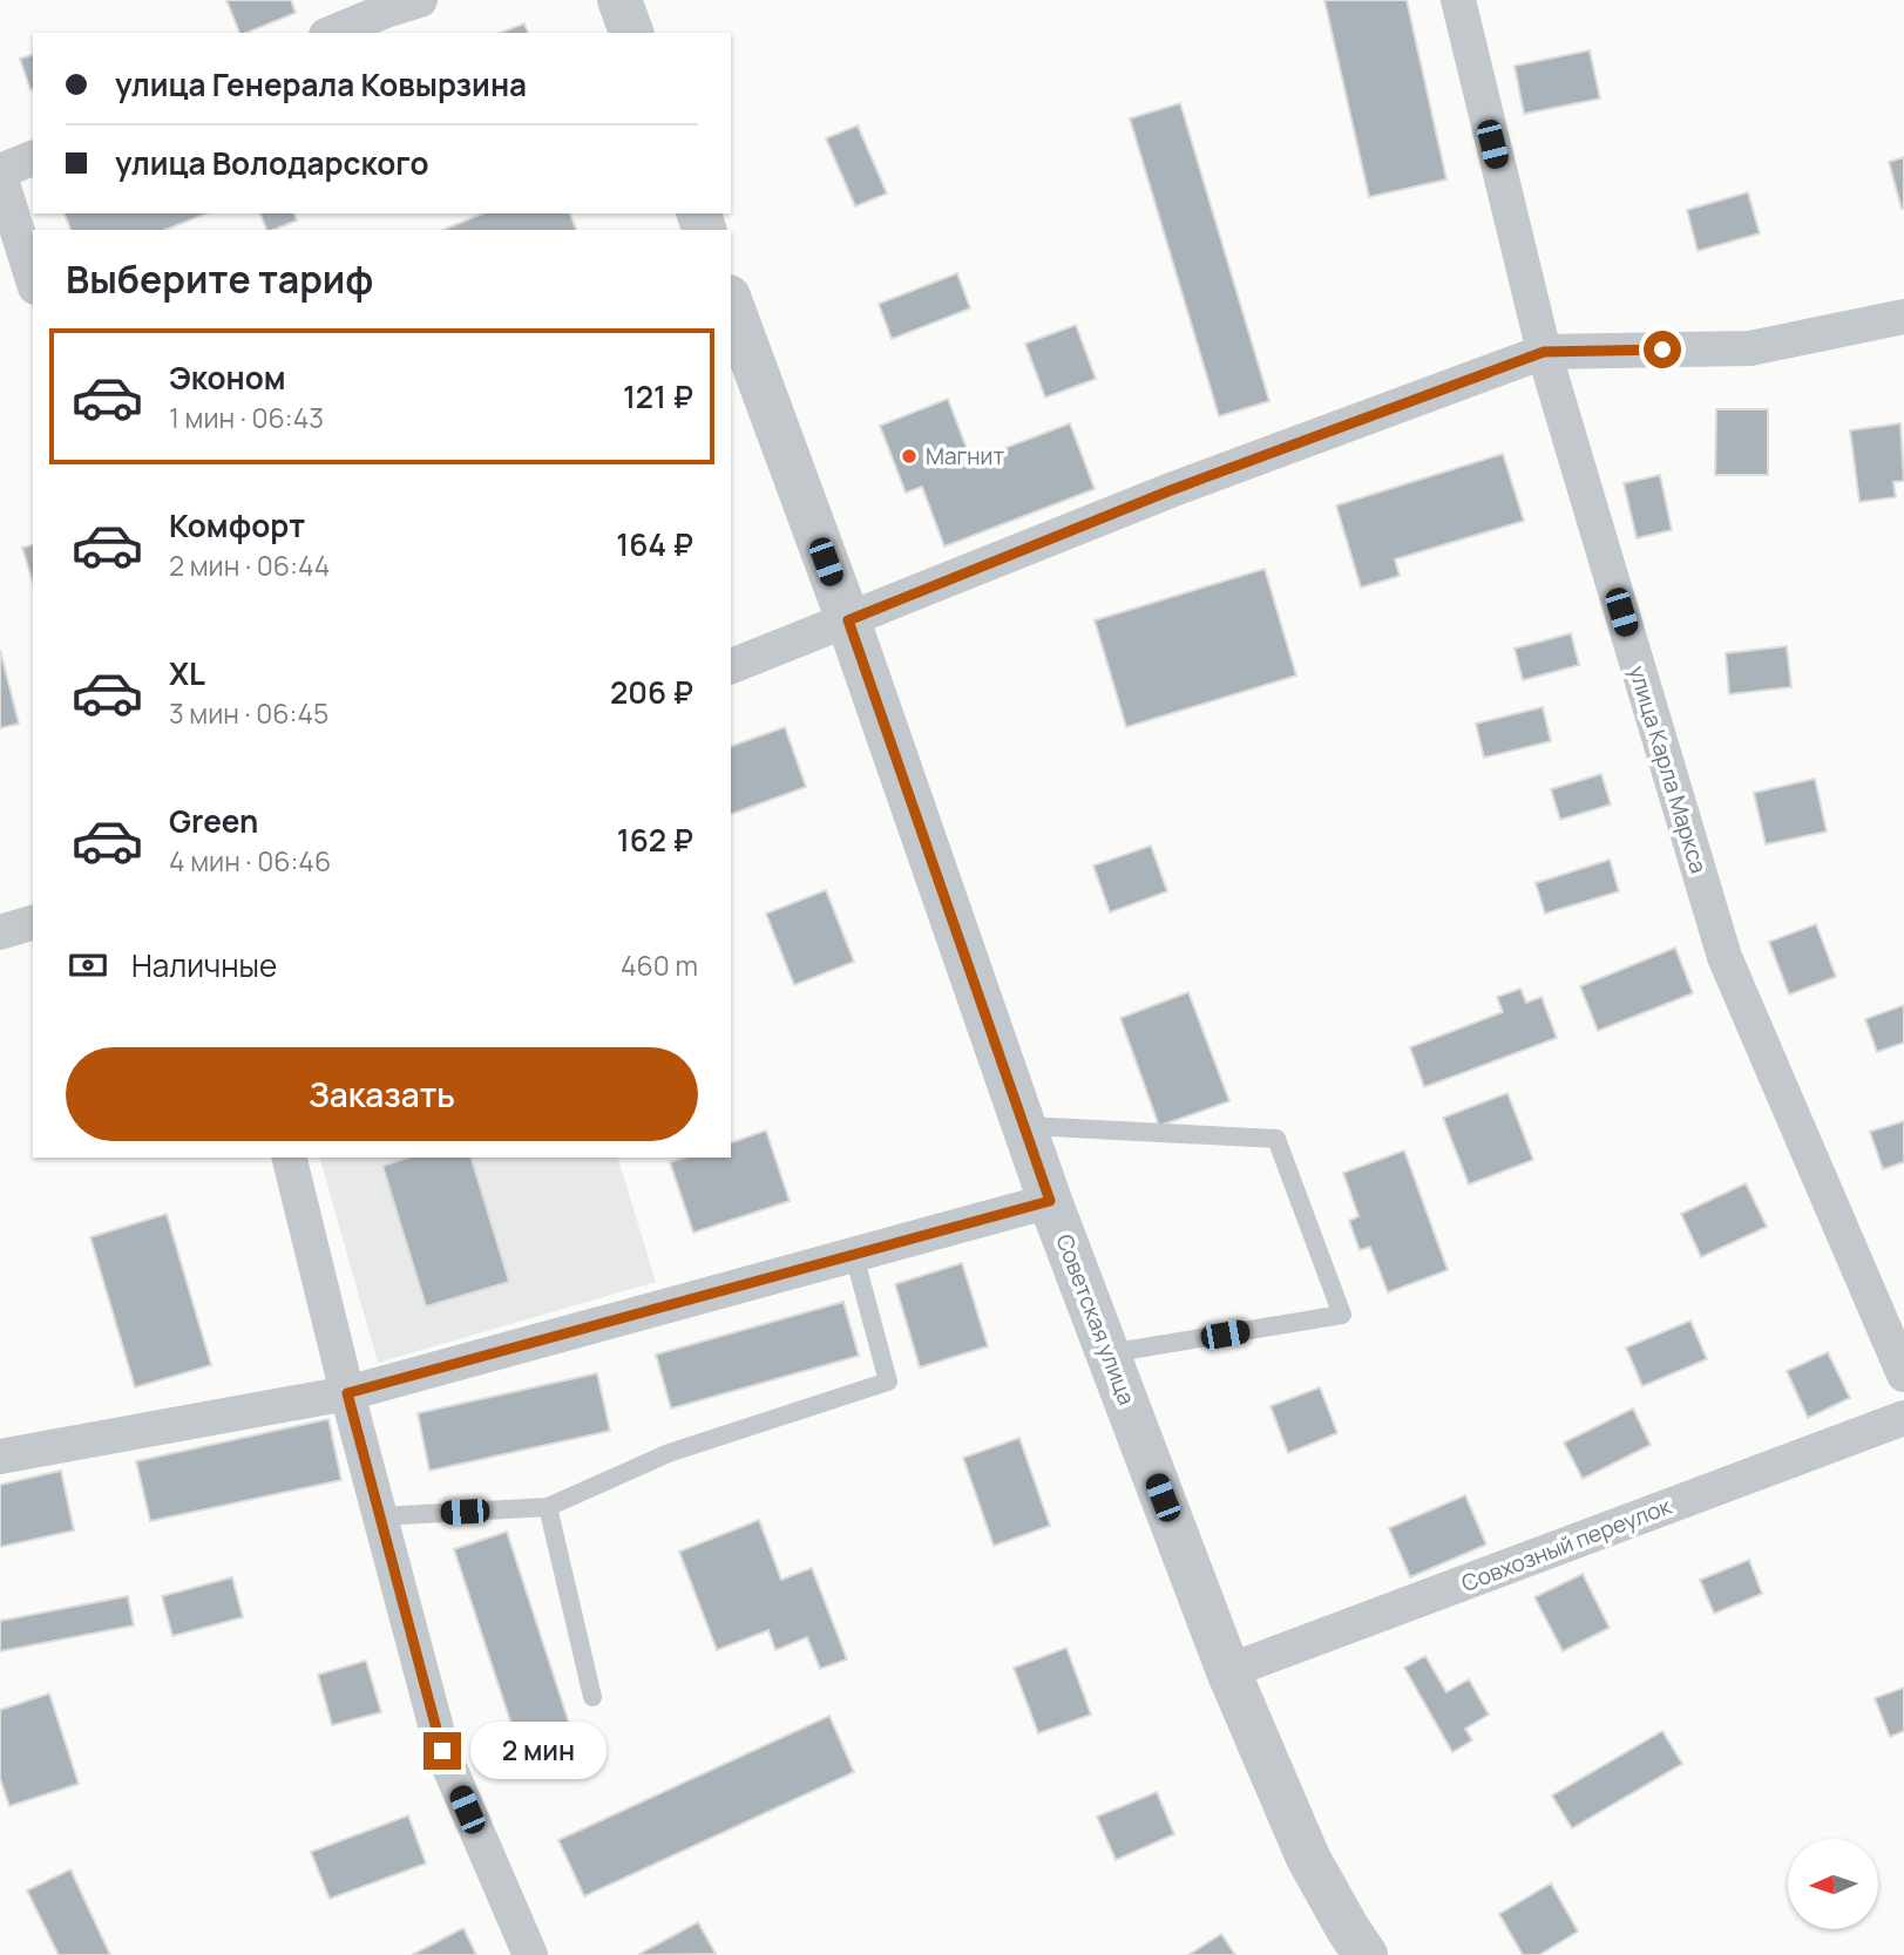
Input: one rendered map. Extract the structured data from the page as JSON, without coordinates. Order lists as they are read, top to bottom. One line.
{"streets":{"street":["улица Карла Маркса","Советская улица","Совхозный переулок"]},"crossings":[["Советская улица","Совхозный переулок"]],"places":["Магнит"],"north":"left","page":{"banner":["улица Генерала Ковырзина","улица Володарского"],"heading":"Выберите тариф","list":[{"name":"Эконом","note":"1 мин · 06:43","value":"121 ₽"},{"name":"Комфорт","note":"2 мин · 06:44","value":"164 ₽"},{"name":"XL","note":"3 мин · 06:45","value":"206 ₽"},{"name":"Green","note":"4 мин · 06:46","value":"162 ₽"}],"pay":["Наличные","460 m"],"buttons":"Заказать","bubble":"2 мин"}}
